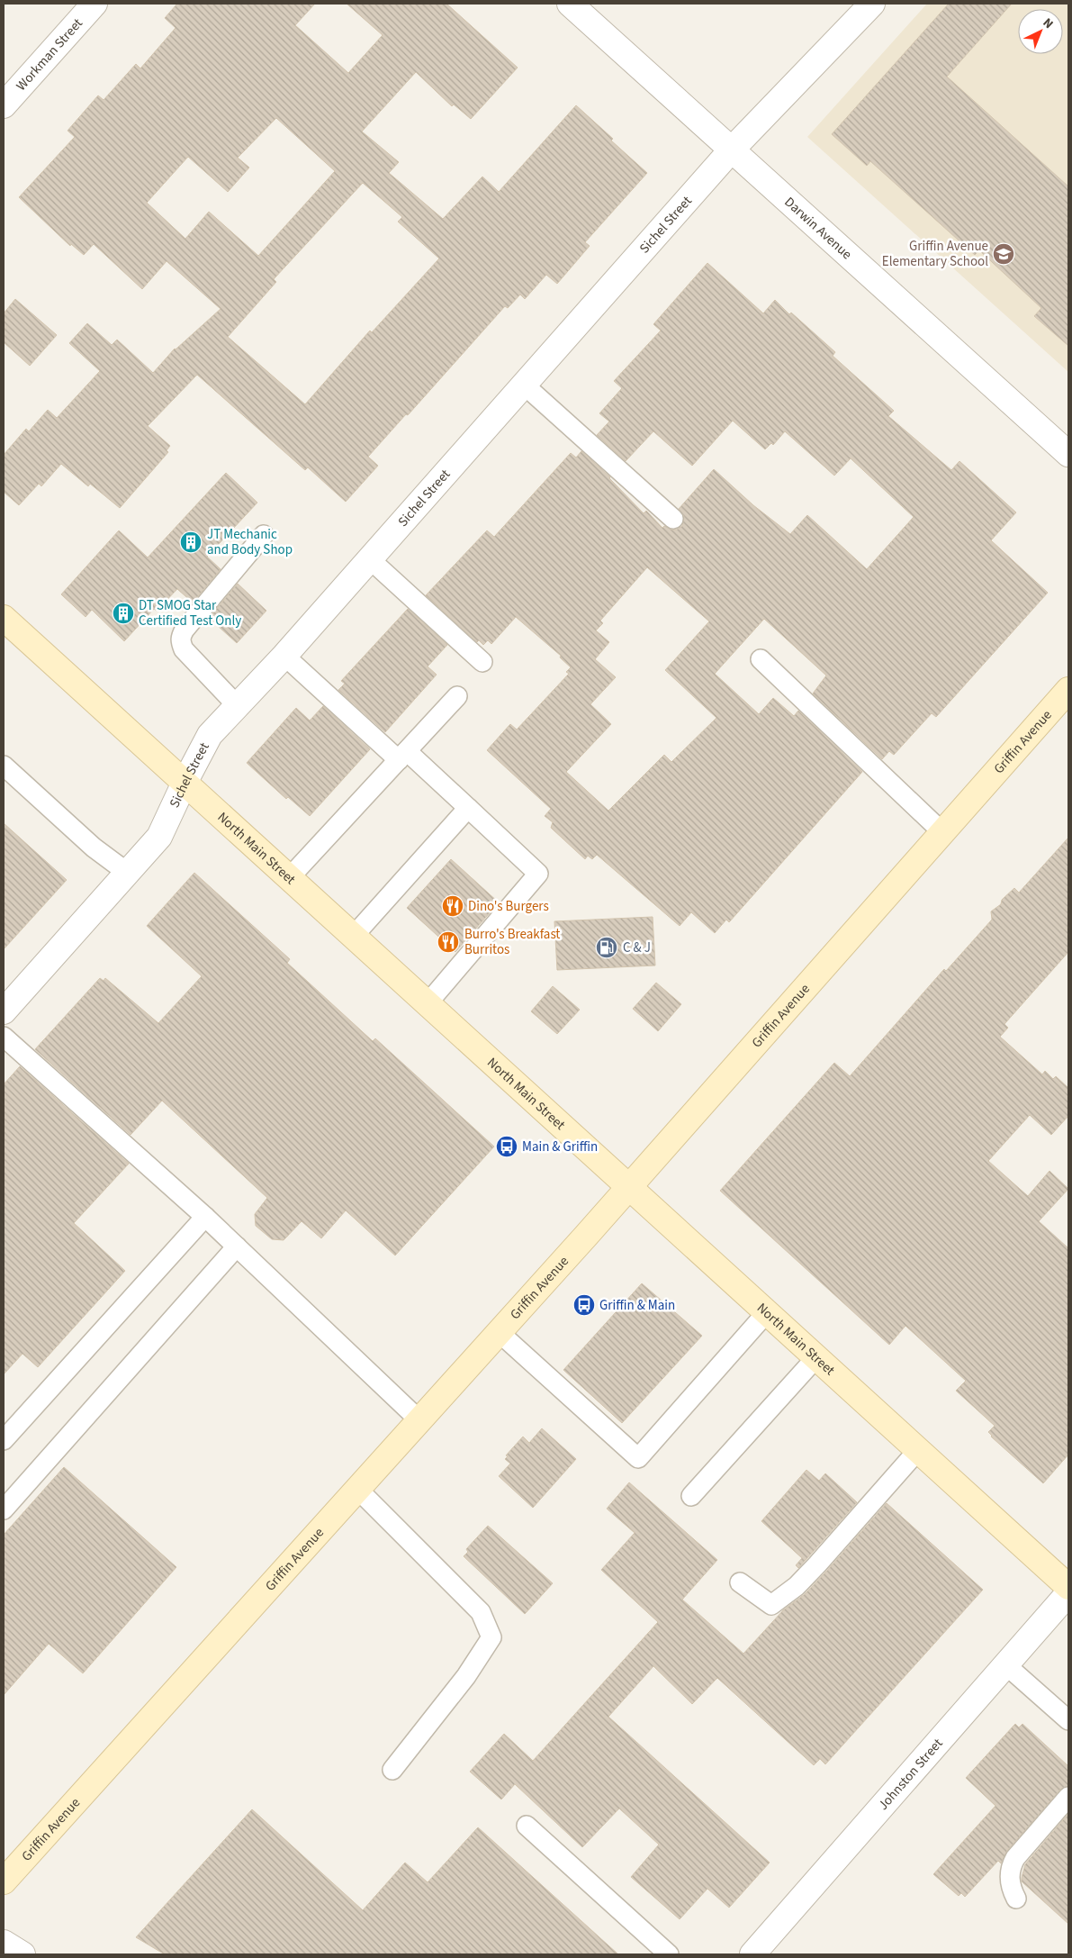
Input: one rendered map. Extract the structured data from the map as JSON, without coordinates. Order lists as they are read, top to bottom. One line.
{"streets":{"main road":["Griffin Avenue","North Main Street"],"street":["Workman Street","Sichel Street","Darwin Avenue","Johnston Street"]},"crossings":[["Sichel Street","Darwin Avenue"],["Sichel Street","North Main Street"],["Griffin Avenue","North Main Street"]],"places":{"school or university":["Griffin Avenue Elementary School"],"building":["JT Mechanic and Body Shop","DT SMOG Star Certified Test Only"],"restaurant":["Dino's Burgers","Burro's Breakfast Burritos"],"fuel station":["C & J"],"bus stop":["Main & Griffin","Griffin & Main"]},"north":"top right"}
